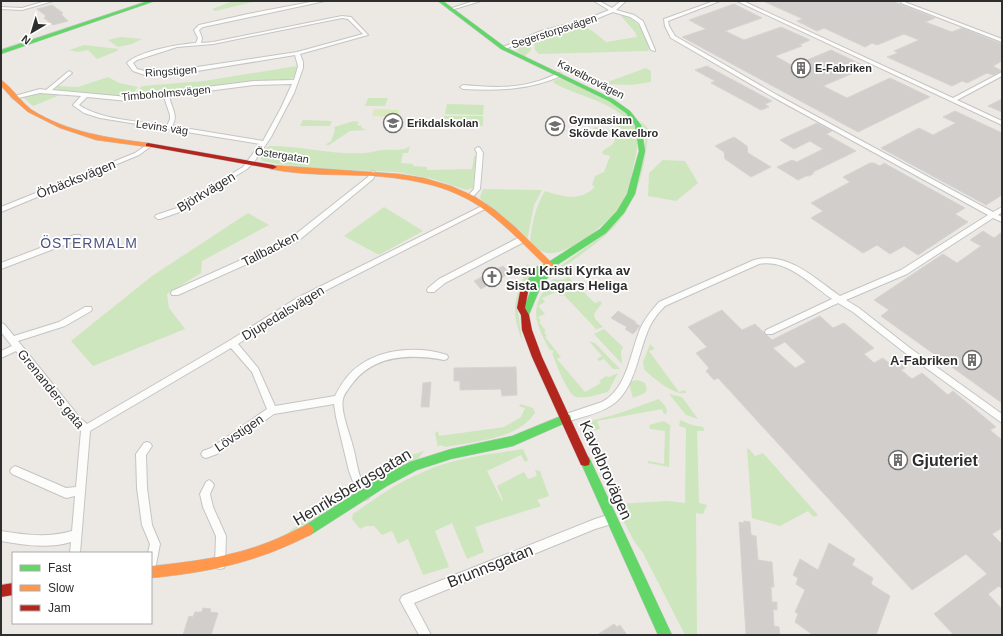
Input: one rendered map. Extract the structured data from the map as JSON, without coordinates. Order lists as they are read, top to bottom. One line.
{"streets":{"main road":["Kavelbrovägen","Östergatan","Henriksbergsgatan"],"street":["Segerstorpsvägen","Ringstigen","Timboholmsvägen","Levins väg","Örbäcksvägen","Björkvägen","Tallbacken","Djupedalsvägen","Grenanders gata","Lövstigen","Brunnsgatan"]},"crossings":[["Segerstorpsvägen","Kavelbrovägen"],["Ringstigen","Björkvägen"],["Kavelbrovägen","Östergatan"],["Kavelbrovägen","Henriksbergsgatan"],["Kavelbrovägen","Brunnsgatan"],["Timboholmsvägen","Levins väg"],["Timboholmsvägen","Östergatan"],["Timboholmsvägen","Björkvägen"],["Levins väg","Björkvägen"],["Östergatan","Örbäcksvägen"],["Östergatan","Björkvägen"],["Östergatan","Tallbacken"],["Östergatan","Djupedalsvägen"],["Djupedalsvägen","Grenanders gata"],["Djupedalsvägen","Lövstigen"]],"districts":["ÖSTERMALM"],"places":{"building":["E-Fabriken","A-Fabriken","Gjuteriet"],"school or university":["Erikdalskolan","Gymnasium Skövde Kavelbro"],"church":["Jesu Kristi Kyrka av Sista Dagars Heliga"]},"legend":["Fast","Slow","Jam"],"north":"bottom left"}
